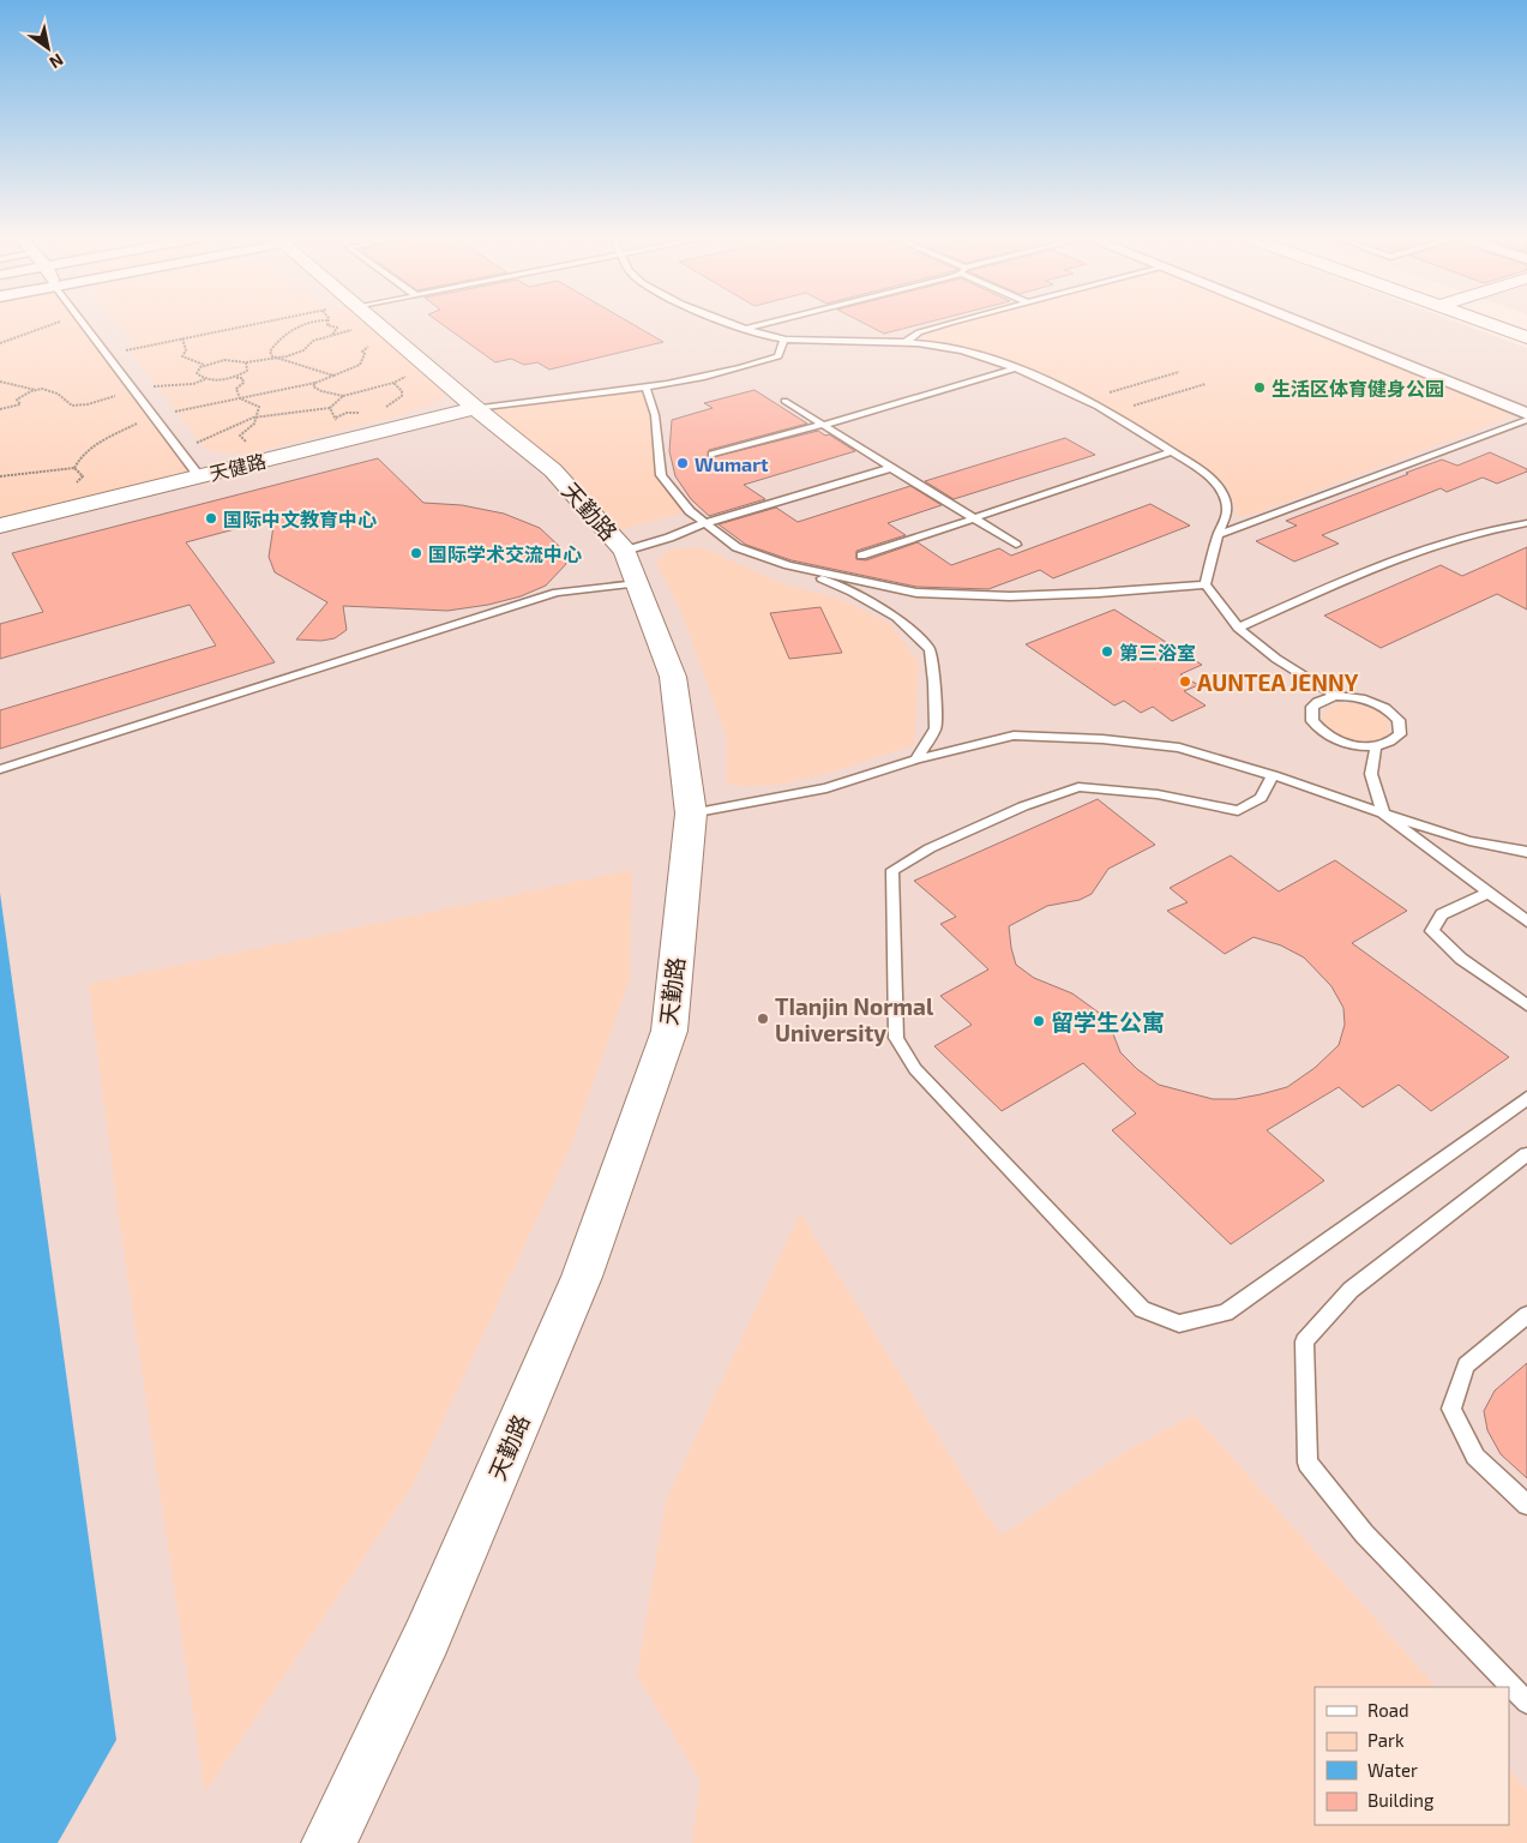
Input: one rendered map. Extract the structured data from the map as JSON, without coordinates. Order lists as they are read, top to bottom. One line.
{"streets":{"street":["天健路","天勤路"]},"crossings":[["天健路","天勤路"]],"places":["生活区体育健身公园","Wumart","国际中文教育中心","国际学术交流中心","第三浴室","AUNTEA JENNY","TIanjin Normal University","留学生公寓"],"legend":["Road","Park","Water","Building"],"north":"bottom right"}
